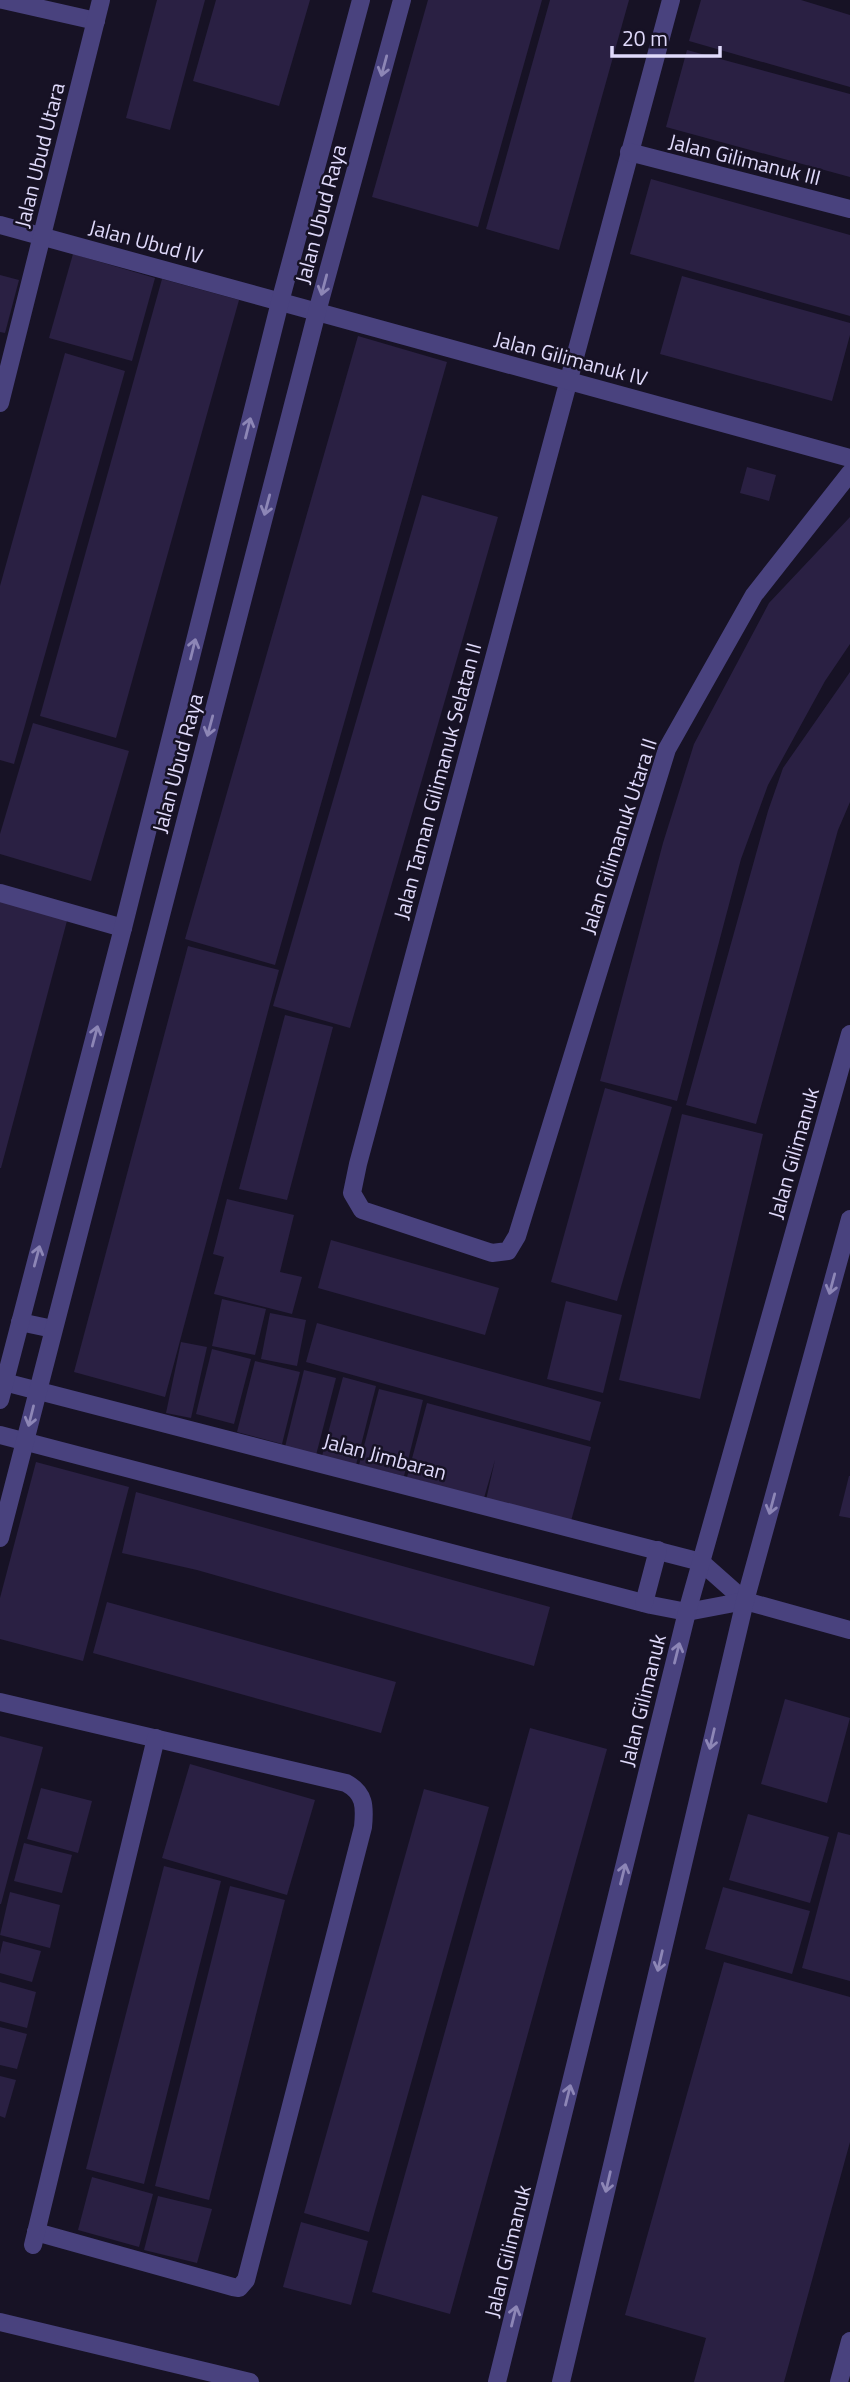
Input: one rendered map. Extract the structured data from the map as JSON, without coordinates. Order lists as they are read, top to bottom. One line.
{"streets":{"street":["Jalan Ubud Utara","Jalan Gilimanuk III","Jalan Ubud Raya","Jalan Ubud IV","Jalan Gilimanuk IV","Jalan Taman Gilimanuk Selatan II","Jalan Gilimanuk Utara II","Jalan Gilimanuk","Jalan Jimbaran"]},"crossings":[["Jalan Ubud Utara","Jalan Ubud IV"],["Jalan Gilimanuk III","Jalan Taman Gilimanuk Selatan II"],["Jalan Ubud Raya","Jalan Ubud IV"],["Jalan Ubud Raya","Jalan Gilimanuk IV"],["Jalan Ubud Raya","Jalan Jimbaran"],["Jalan Ubud IV","Jalan Gilimanuk IV"],["Jalan Gilimanuk IV","Jalan Taman Gilimanuk Selatan II"],["Jalan Taman Gilimanuk Selatan II","Jalan Gilimanuk Utara II"],["Jalan Gilimanuk","Jalan Jimbaran"]],"scale_bar":"20 m"}
